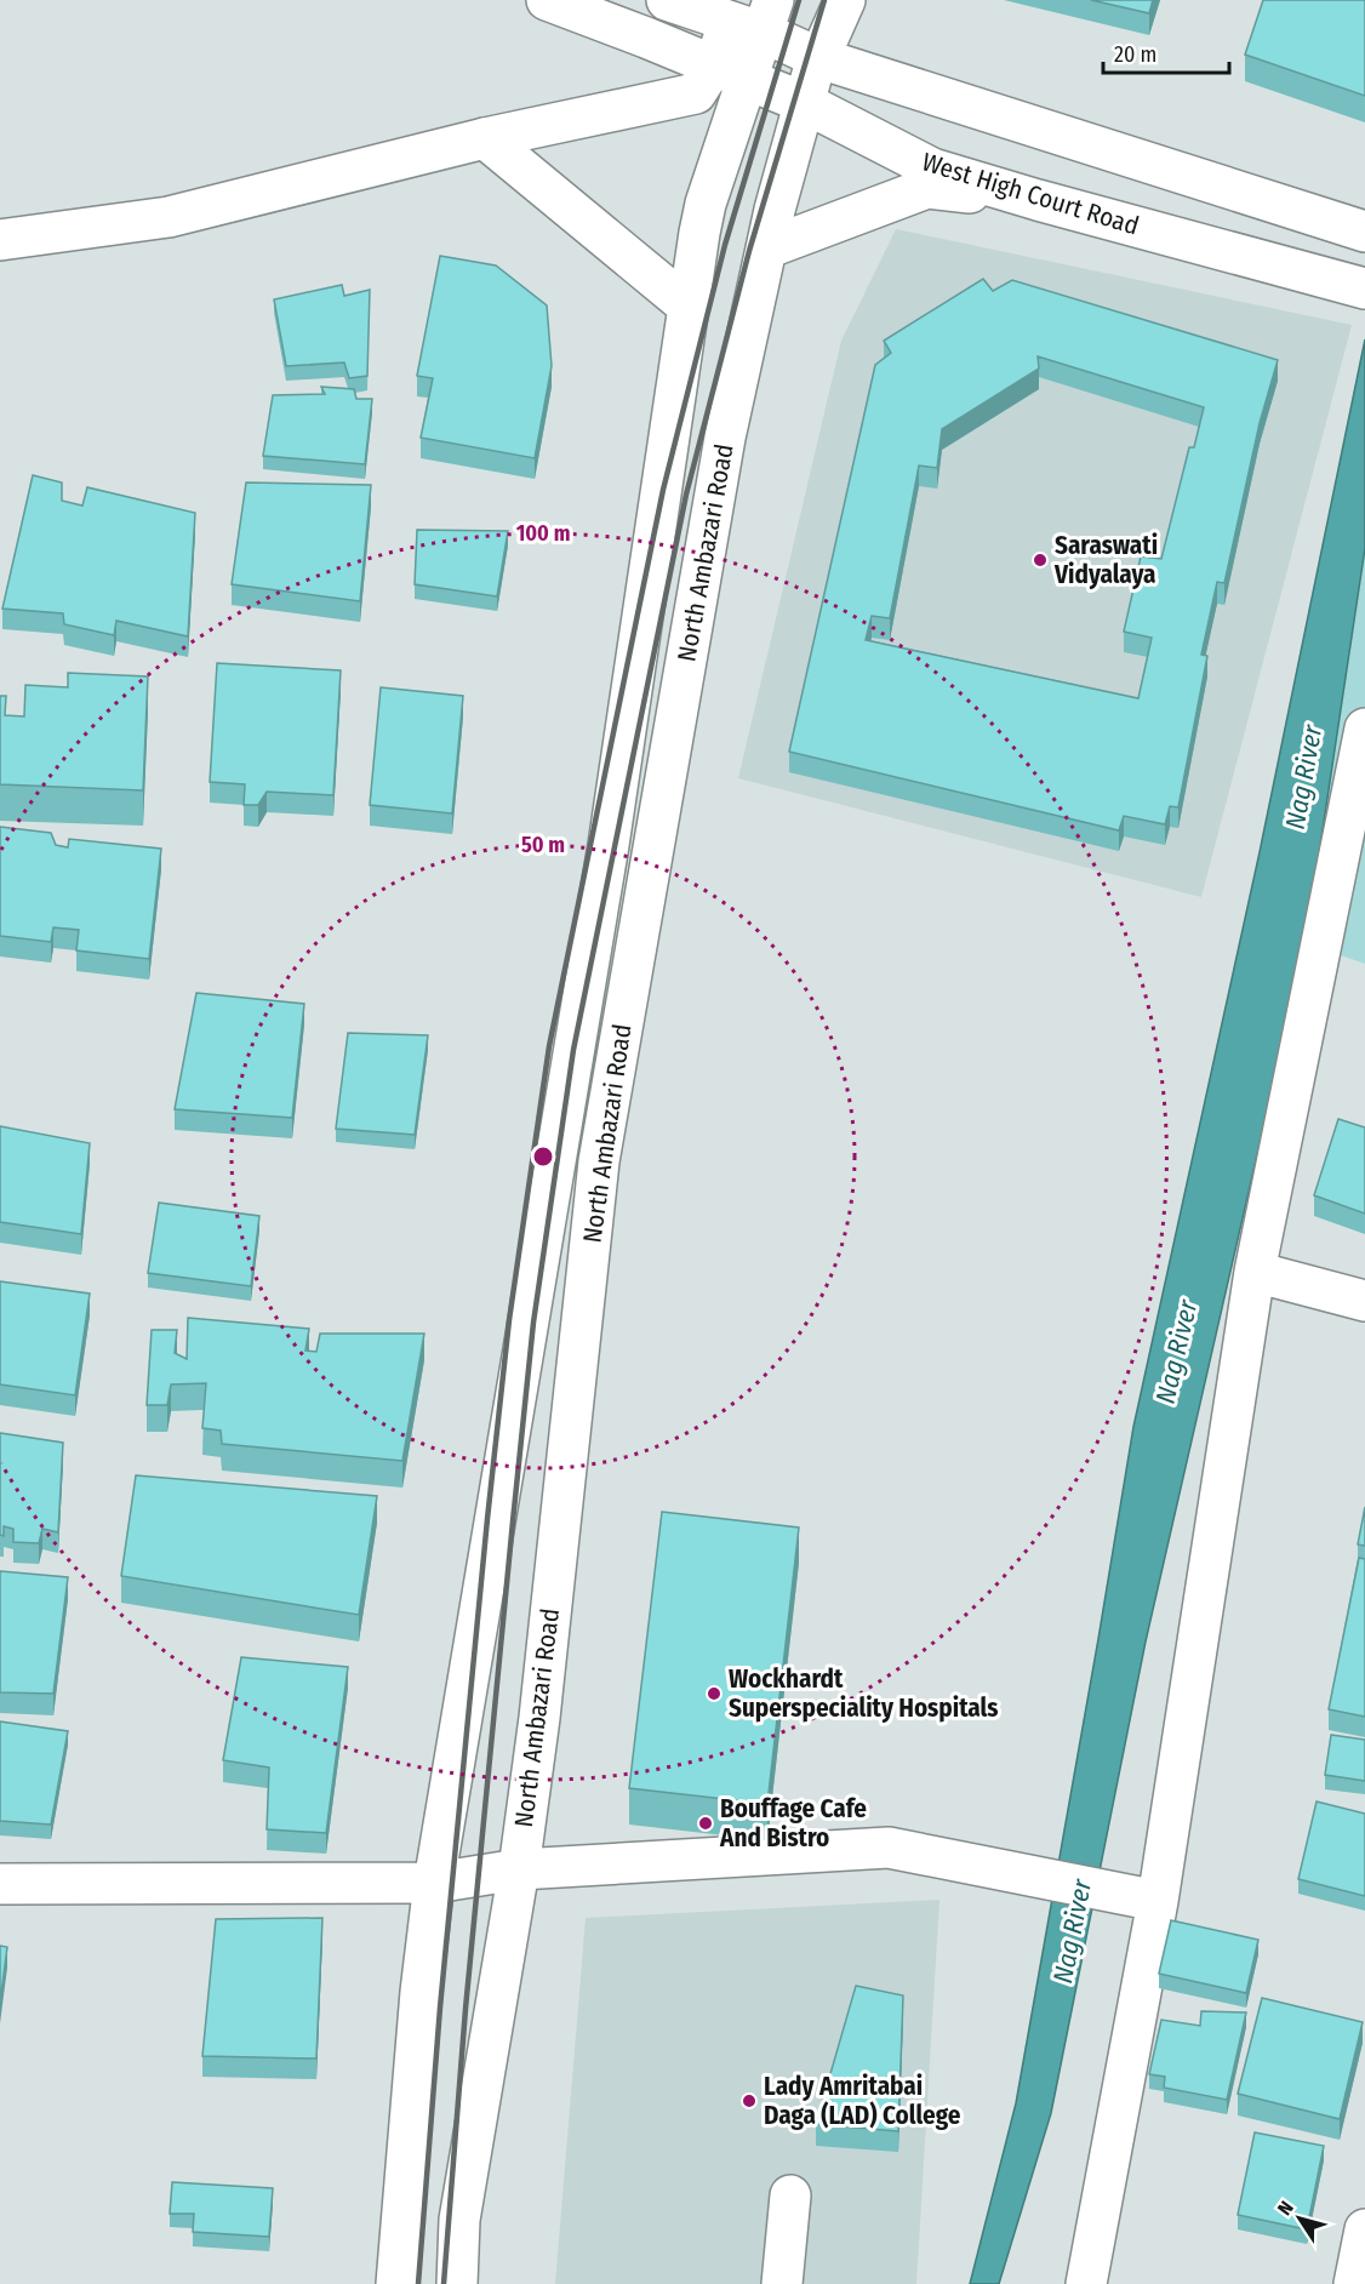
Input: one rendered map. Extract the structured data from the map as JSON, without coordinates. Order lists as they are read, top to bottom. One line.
{"streets":{"main road":["West High Court Road","North Ambazari Road"]},"crossings":[["West High Court Road","North Ambazari Road"]],"water":["Nag River"],"places":["Saraswati Vidyalaya","Wockhardt Superspeciality Hospitals","Bouffage Cafe And Bistro","Lady Amritabai Daga (LAD) College"],"scale_bar":"20 m","north":"top left","rings":["100 m","50 m"]}
